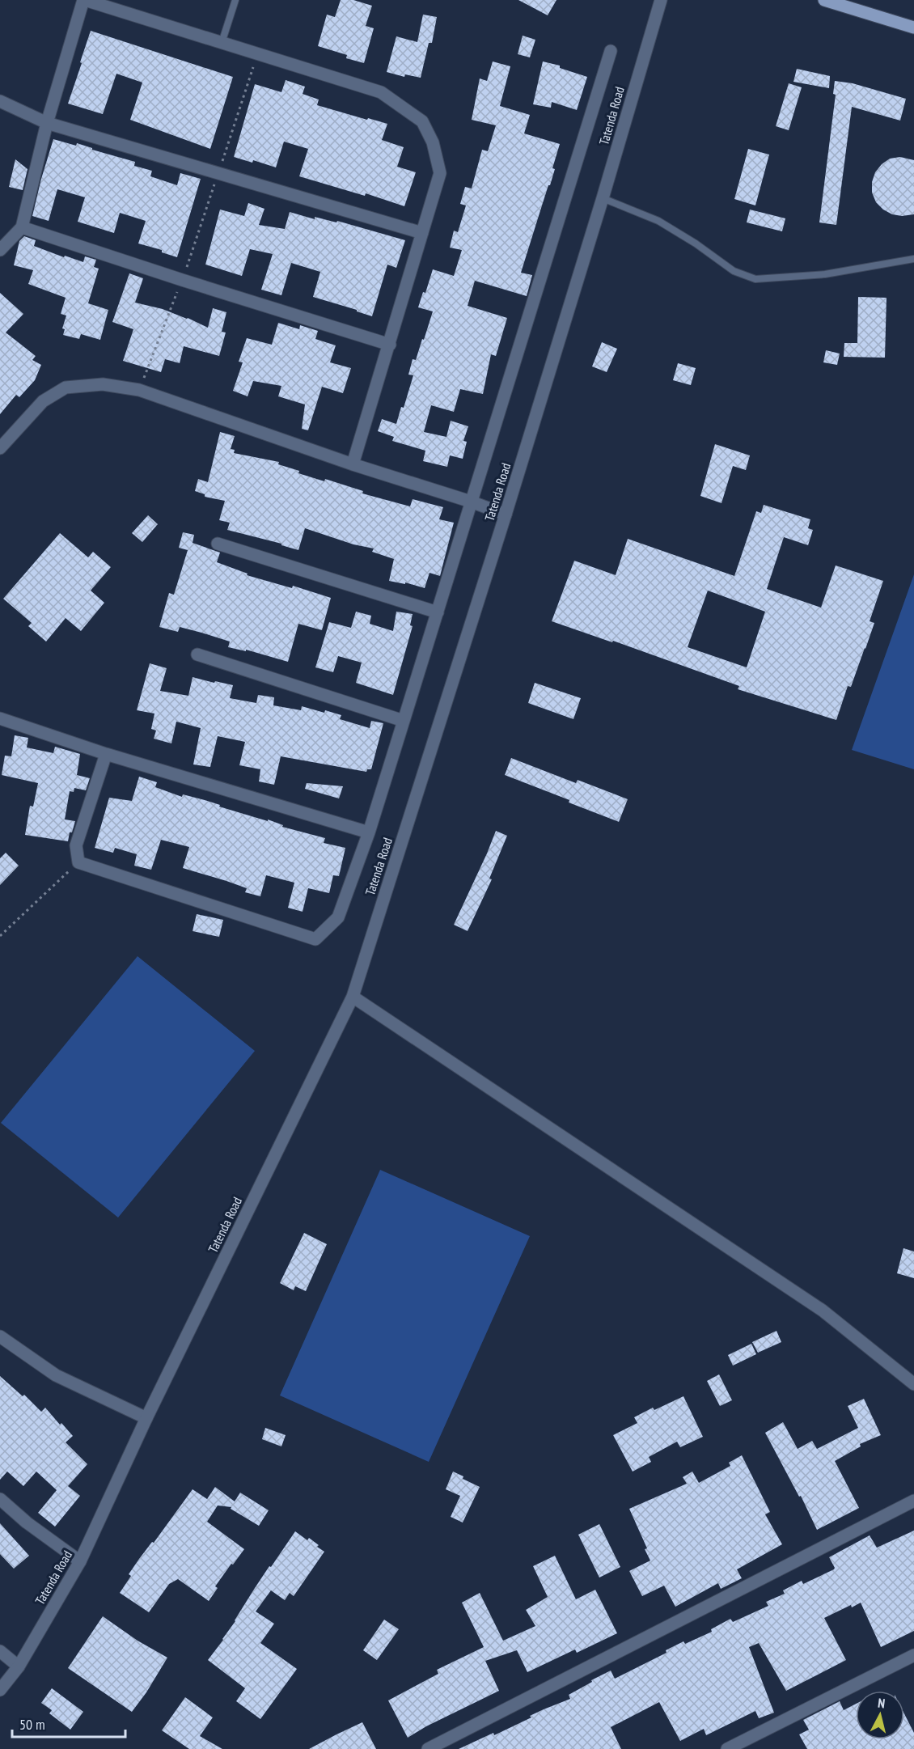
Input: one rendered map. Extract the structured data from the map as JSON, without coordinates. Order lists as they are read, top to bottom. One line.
{"streets":{"street":["Tatenda Road"]},"scale_bar":"50 m","north":"top"}
